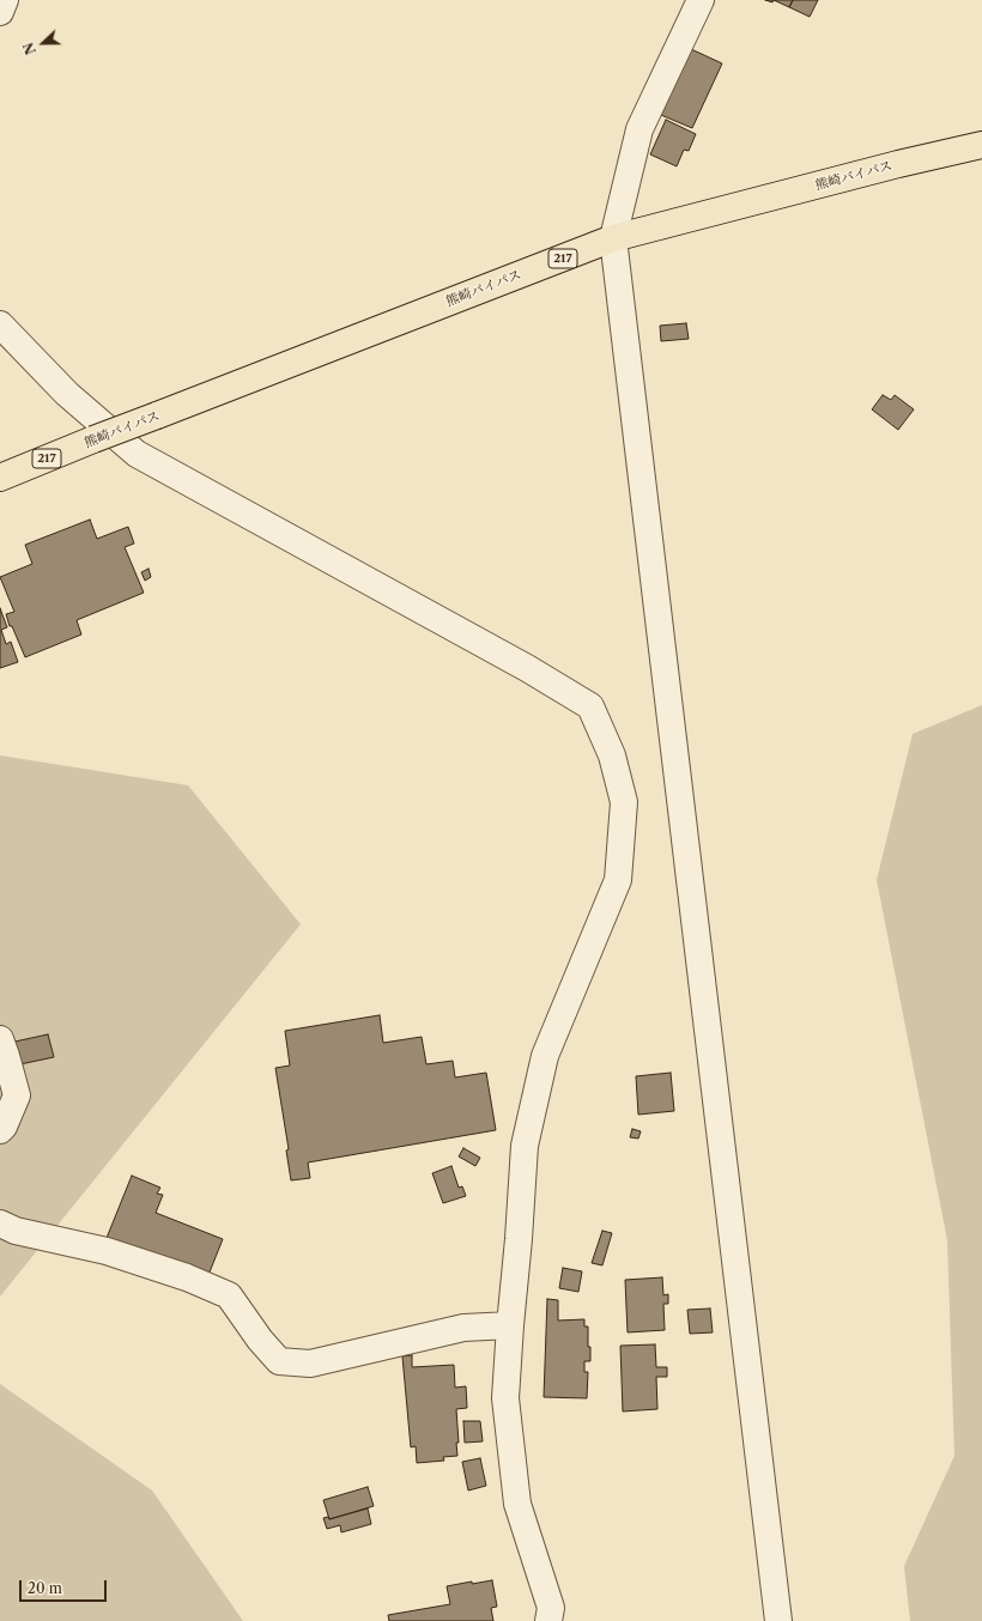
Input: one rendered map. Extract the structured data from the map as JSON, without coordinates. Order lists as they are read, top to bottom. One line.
{"streets":{"highway":["熊崎バイパス","217"]},"scale_bar":"20 m","north":"left"}
